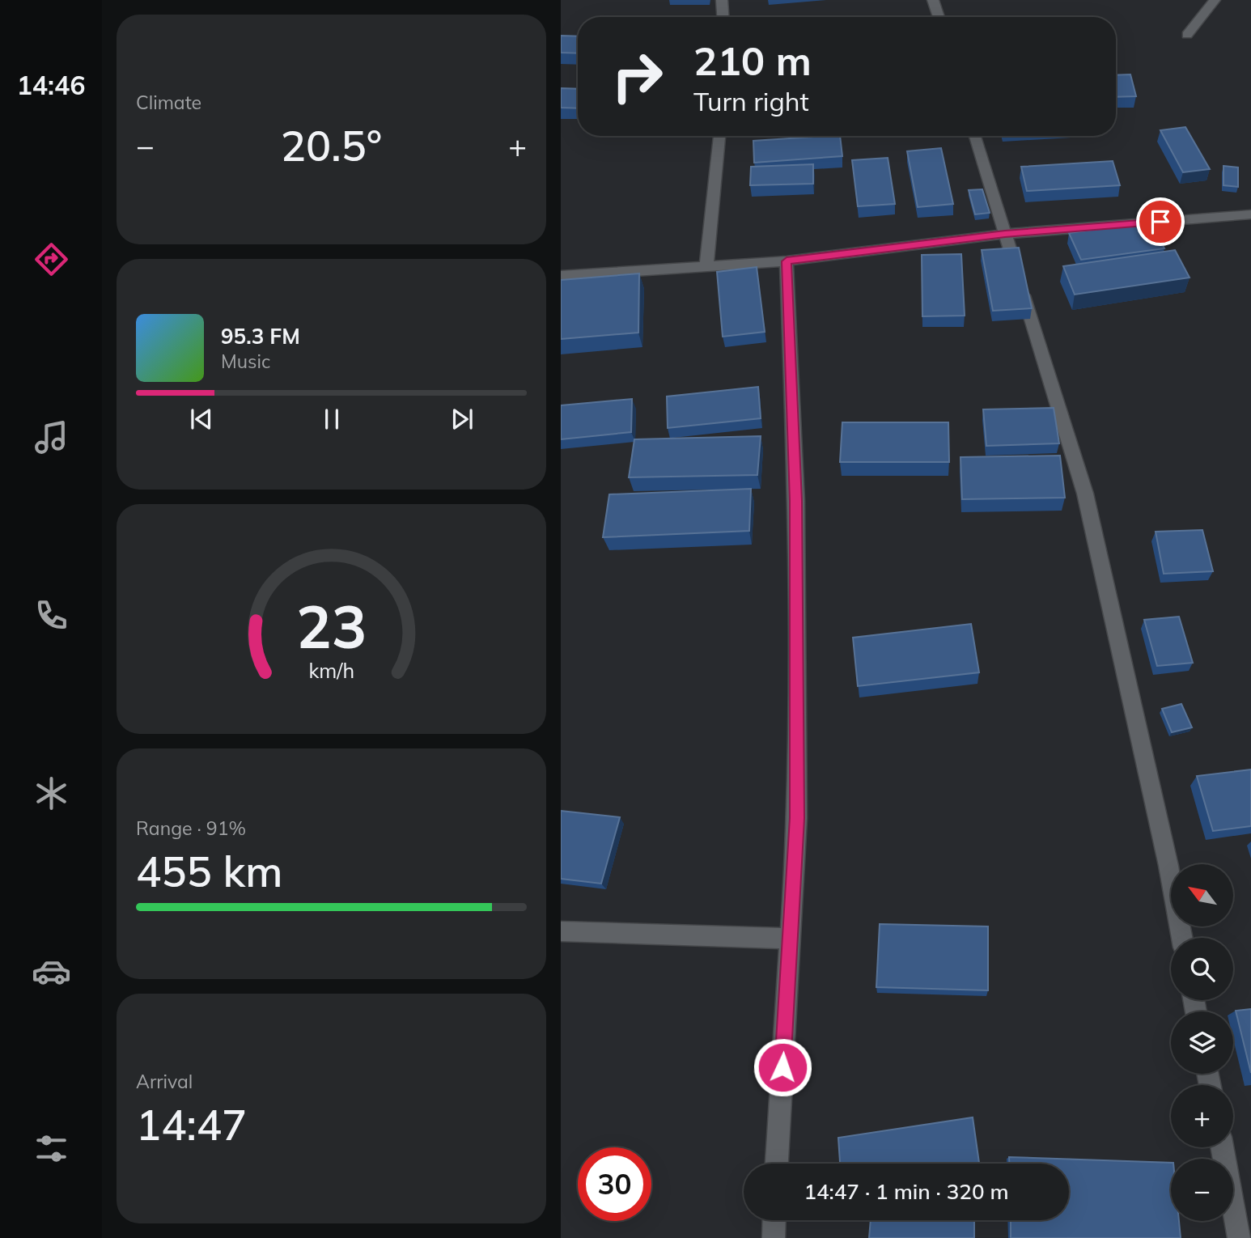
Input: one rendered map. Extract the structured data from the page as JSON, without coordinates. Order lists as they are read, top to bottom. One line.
{"north":"top left","page":{"tabs":"14:46","tile":["Climate",["Range · 91%","455 km"],["Arrival","14:47"]],"turn":["210 m","Turn right"],"heat":["−","20.5°","+"],"song":["95.3 FM","Music"],"map_buttons":["+","−"],"limit":"30","trip":"14:47 · 1 min · 320 m","gauge":["23","km/h"]}}
